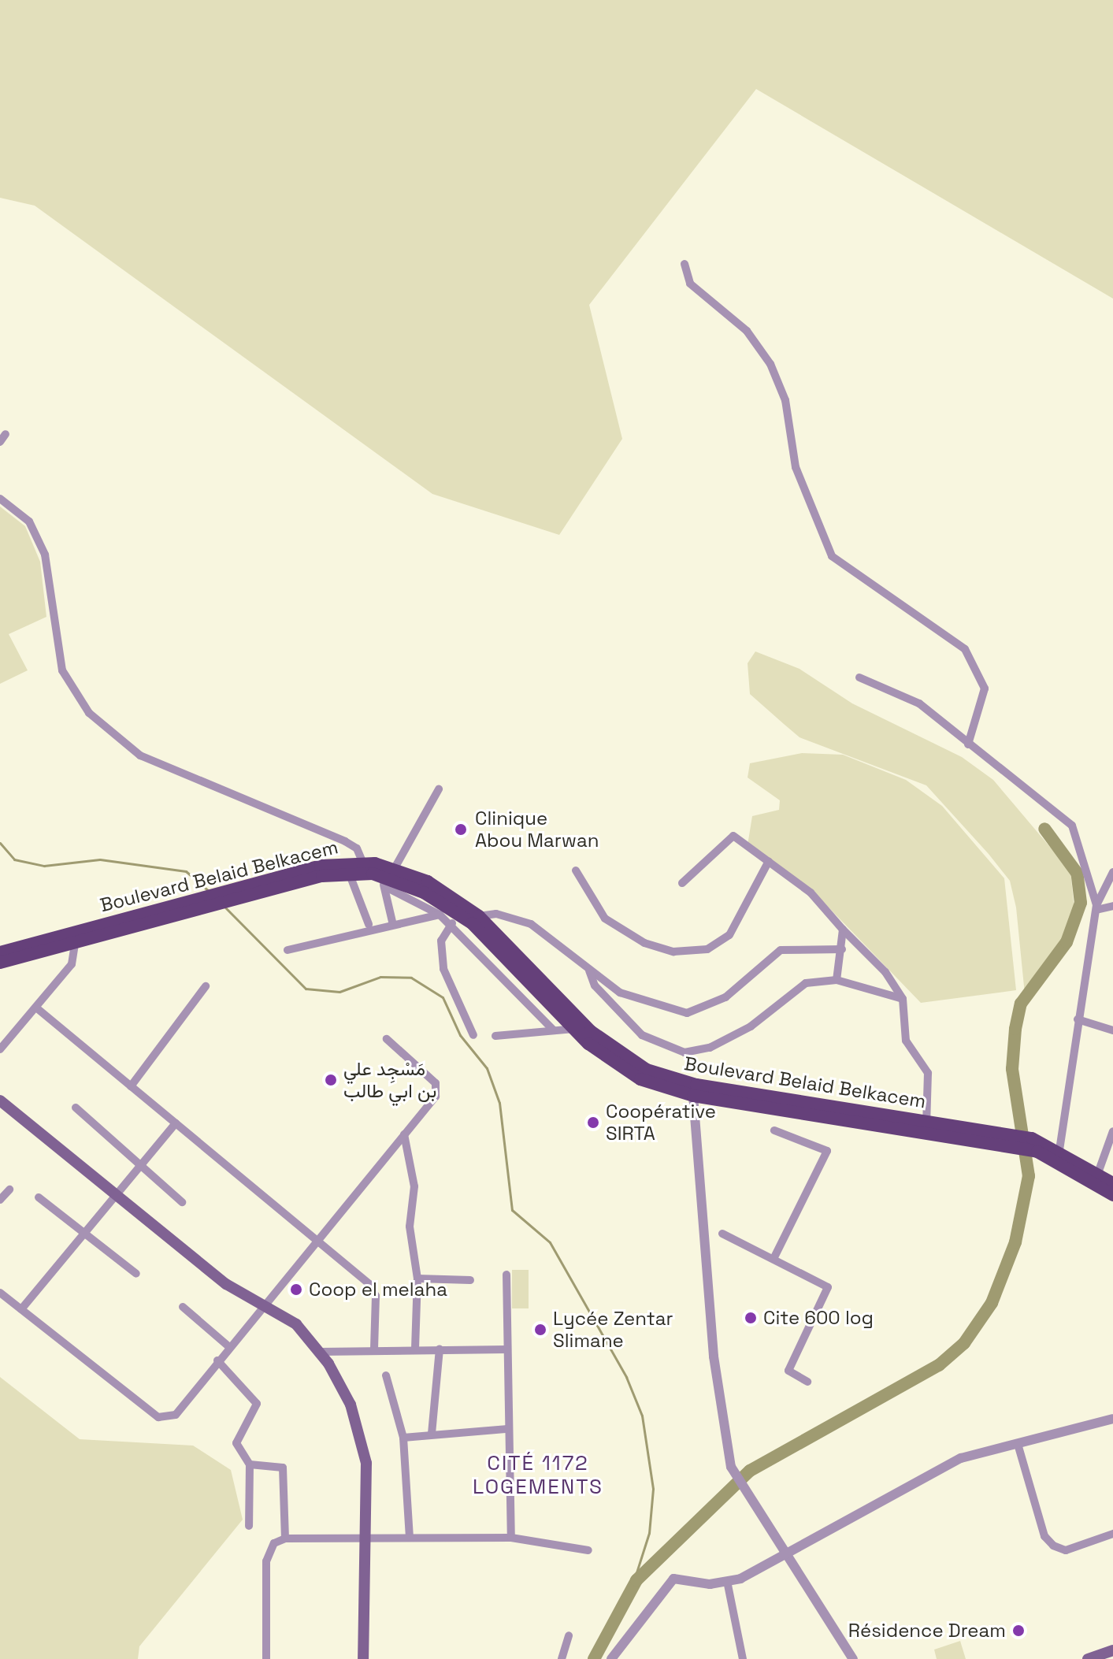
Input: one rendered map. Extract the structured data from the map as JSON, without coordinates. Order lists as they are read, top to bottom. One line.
{"streets":{"main road":["Boulevard Belaid Belkacem"]},"districts":["CITÉ 1172 LOGEMENTS"],"places":["Clinique Abou Marwan","مَسْجِد علي بن ابي طالب","Coopérative SIRTA","Coop el melaha","Cite 600 log","Lycée Zentar Slimane","Résidence Dream"]}
